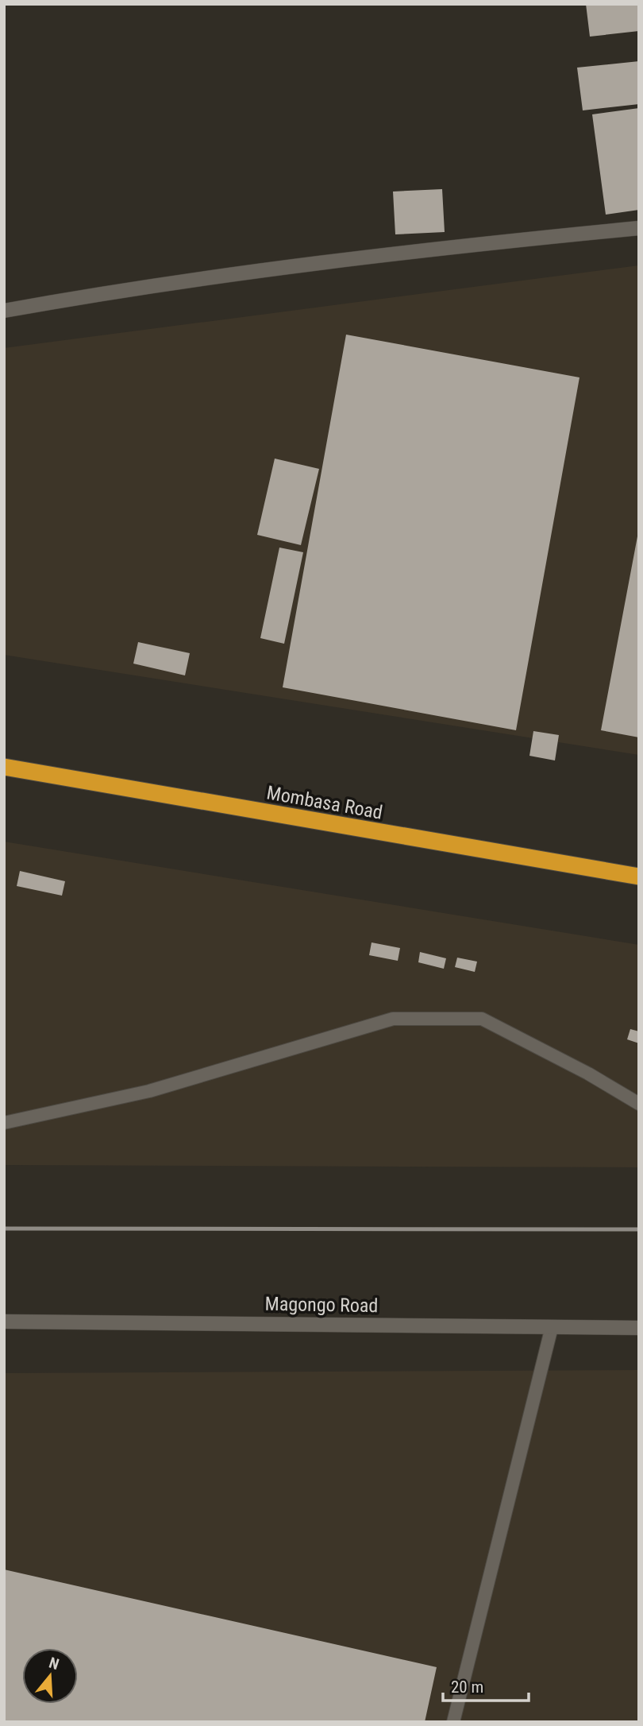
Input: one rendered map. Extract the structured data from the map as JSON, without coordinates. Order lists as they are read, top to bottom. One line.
{"streets":{"highway":["Mombasa Road"],"street":["Magongo Road"]},"scale_bar":"20 m","north":"top"}
